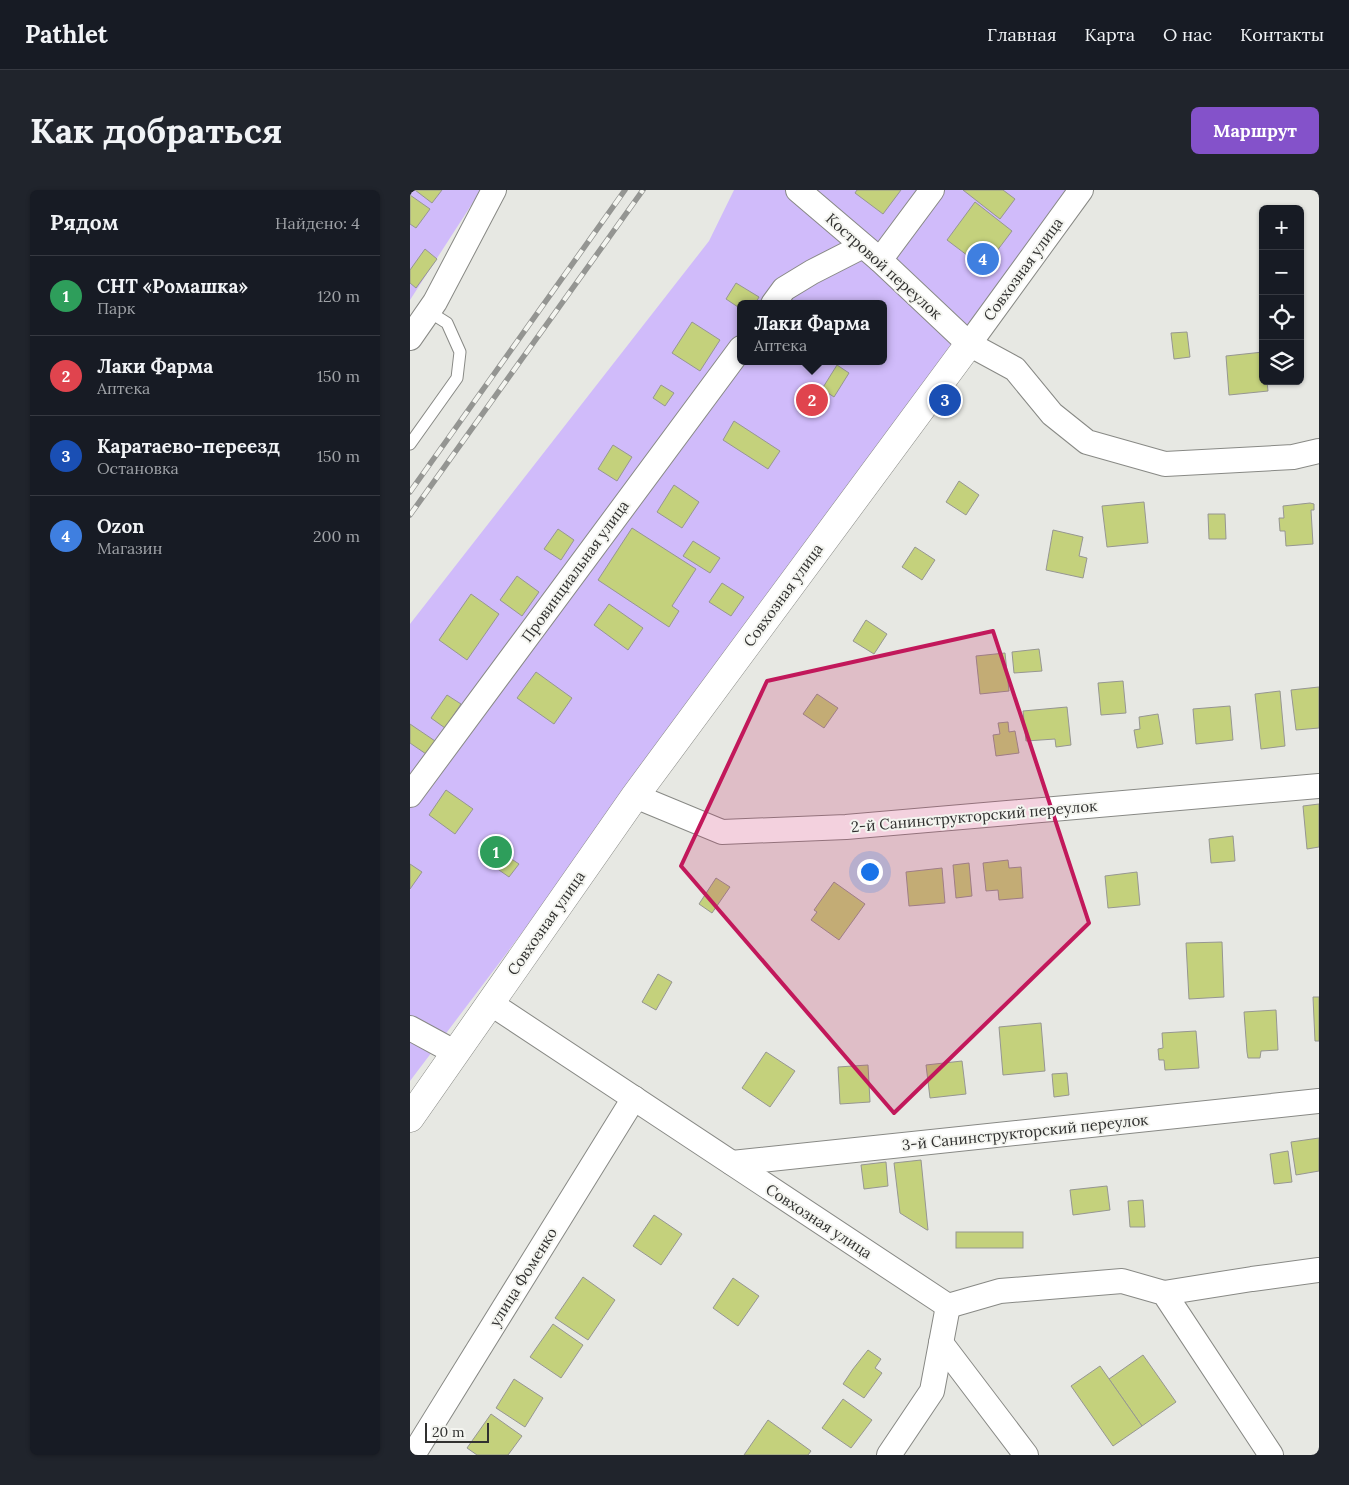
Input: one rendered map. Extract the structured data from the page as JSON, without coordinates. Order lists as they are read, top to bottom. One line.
{"streets":{"street":["Костровой переулок","Совхозная улица","Провинциальная улица","2-й Санинструкторский переулок","3-й Санинструкторский переулок","улица Фоменко"]},"crossings":[["Костровой переулок","Совхозная улица"],["Совхозная улица","2-й Санинструкторский переулок"],["Совхозная улица","3-й Санинструкторский переулок"],["Совхозная улица","улица Фоменко"]],"scale_bar":"20 m","page":{"header":"Pathlet","nav":["Главная","Карта","О нас","Контакты"],"buttons":"Маршрут","title":"Как добраться","heading":["Рядом","Найдено: 4"],"map_buttons":["+","−"],"pins":["4","2","3","1"],"list":[{"mark":"1","name":"СНТ «Ромашка»","note":"Парк","value":"120 m"},{"mark":"2","name":"Лаки Фарма","note":"Аптека","value":"150 m"},{"mark":"3","name":"Каратаево-переезд","note":"Остановка","value":"150 m"},{"mark":"4","name":"Ozon","note":"Магазин","value":"200 m"}],"popup":["Лаки Фарма","Аптека"],"scale":"20 m"}}
